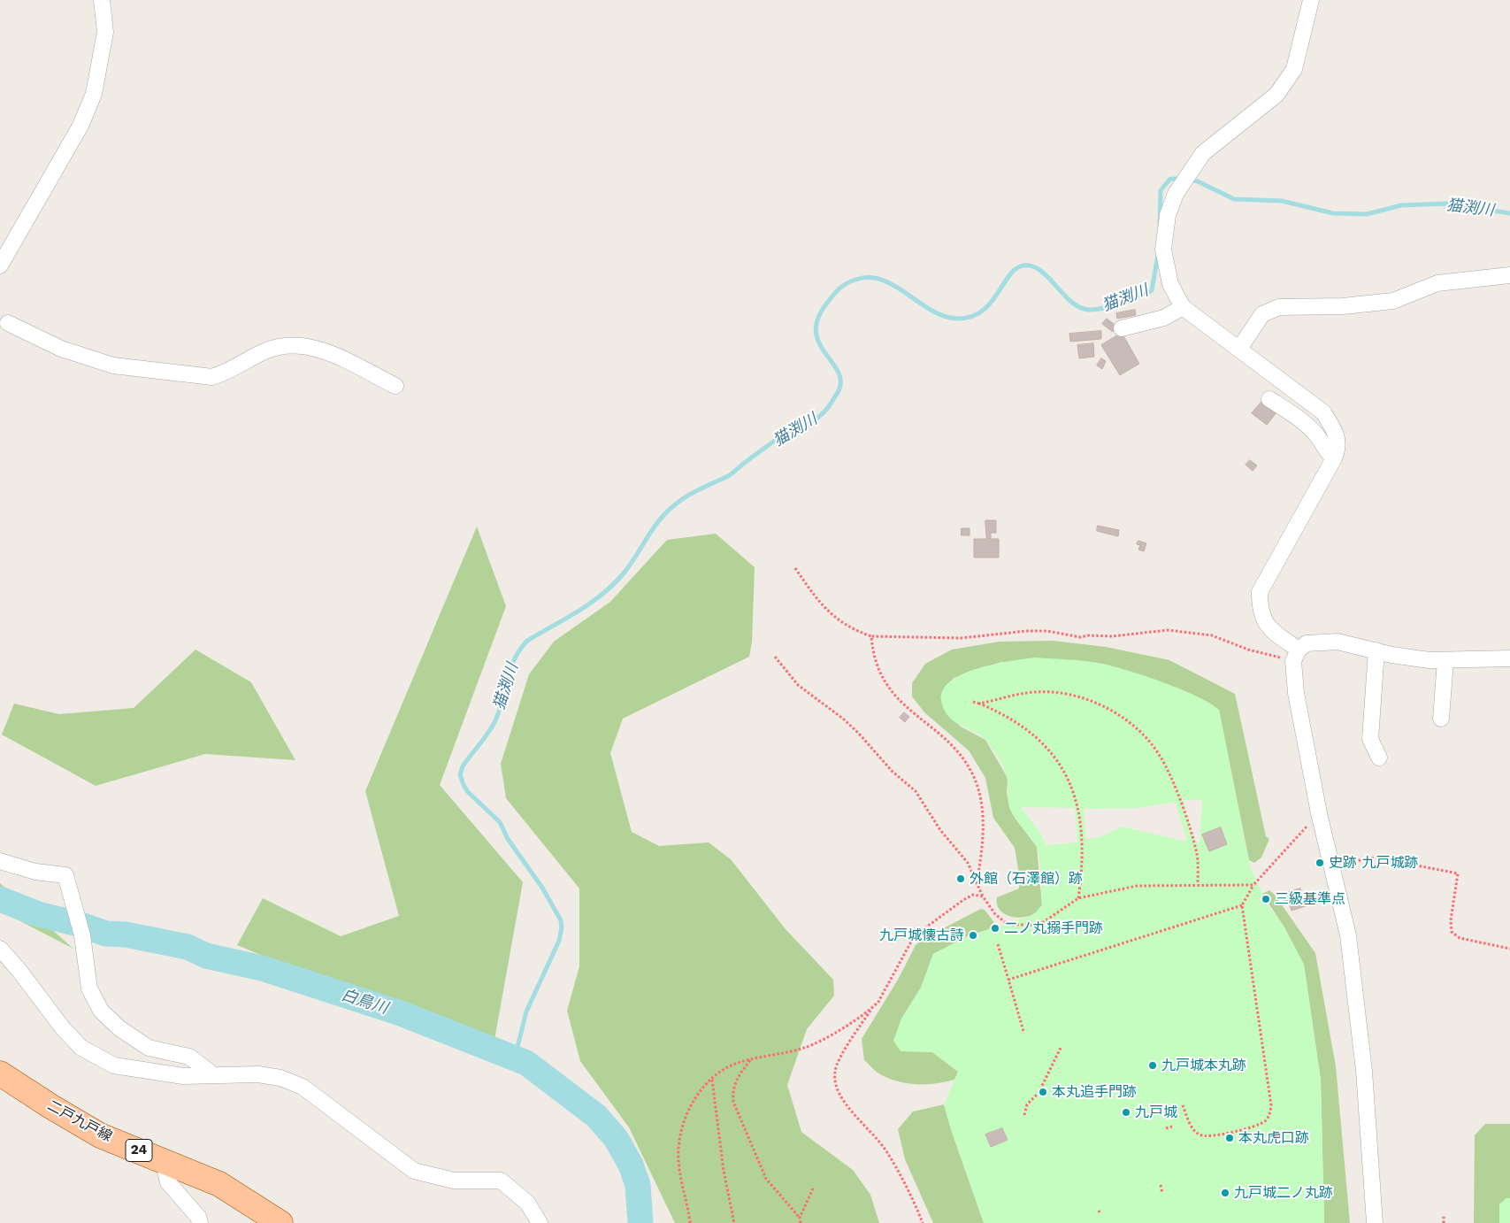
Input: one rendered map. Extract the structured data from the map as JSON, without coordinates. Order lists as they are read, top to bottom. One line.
{"streets":{"main road":["二戸九戸線","24"]},"water":["猫渕川","白鳥川"],"places":["史跡 九戸城跡","外館（石澤館）跡","三級基準点","二ノ丸搦手門跡","九戸城懐古詩","九戸城本丸跡","本丸追手門跡","九戸城","本丸虎口跡","九戸城二ノ丸跡"]}
